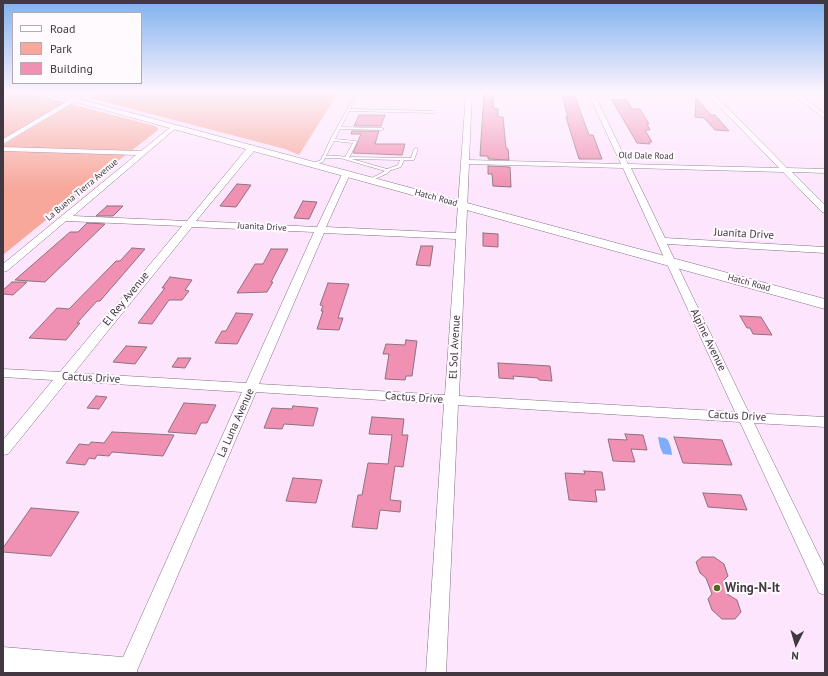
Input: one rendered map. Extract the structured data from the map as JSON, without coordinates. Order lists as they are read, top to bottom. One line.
{"streets":{"street":["Old Dale Road","La Buena Tierra Avenue","Hatch Road","Juanita Drive","El Rey Avenue","Alpine Avenue","El Sol Avenue","Cactus Drive","La Luna Avenue"]},"crossings":[["Old Dale Road","Alpine Avenue"],["Old Dale Road","El Sol Avenue"],["La Buena Tierra Avenue","Hatch Road"],["La Buena Tierra Avenue","Juanita Drive"],["Hatch Road","El Rey Avenue"],["Hatch Road","Alpine Avenue"],["Hatch Road","El Sol Avenue"],["Hatch Road","La Luna Avenue"],["Juanita Drive","El Rey Avenue"],["Juanita Drive","Alpine Avenue"],["Juanita Drive","El Sol Avenue"],["Juanita Drive","La Luna Avenue"],["El Rey Avenue","Cactus Drive"],["Alpine Avenue","Cactus Drive"],["El Sol Avenue","Cactus Drive"],["Cactus Drive","La Luna Avenue"]],"places":["Wing-N-It"],"legend":["Road","Park","Building"],"north":"bottom"}
